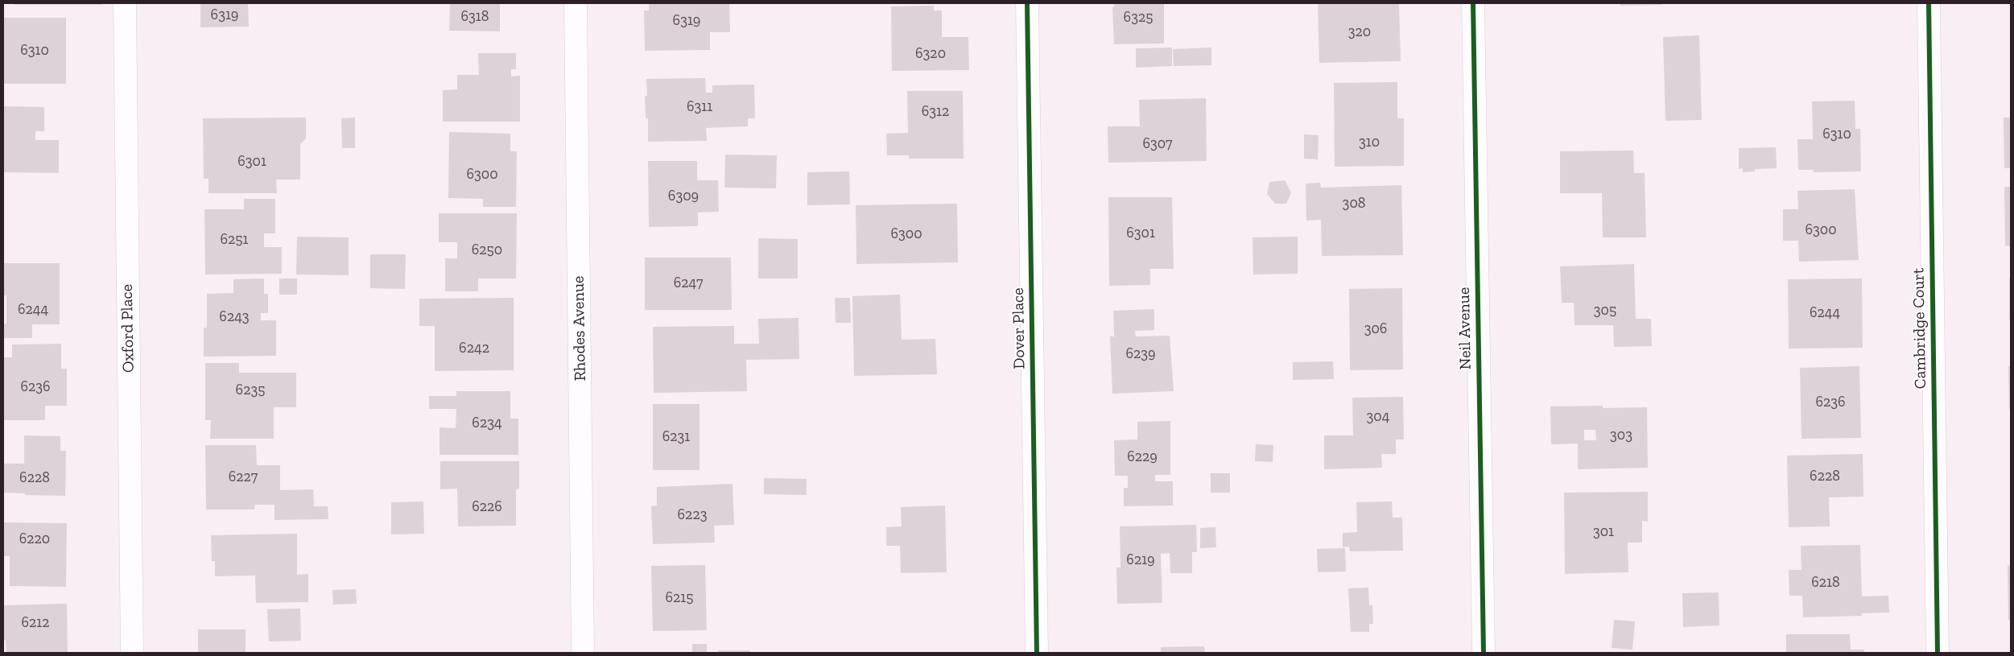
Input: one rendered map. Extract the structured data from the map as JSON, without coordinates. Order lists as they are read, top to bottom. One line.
{"streets":{"street":["Oxford Place","Rhodes Avenue","Dover Place","Neil Avenue","Cambridge Court"]},"house_numbers":["6319","6318","6325","6319","320","6310","6320","6311","6312","6310","310","6307","6301","6300","6309","308","6300","6301","6300","6251","6250","6247","6244","305","6244","6243","306","6242","6239","6236","6235","6236","304","6234","303","6231","6229","6228","6227","6228","6226","6223","301","6220","6219","6218","6215","6212"]}
